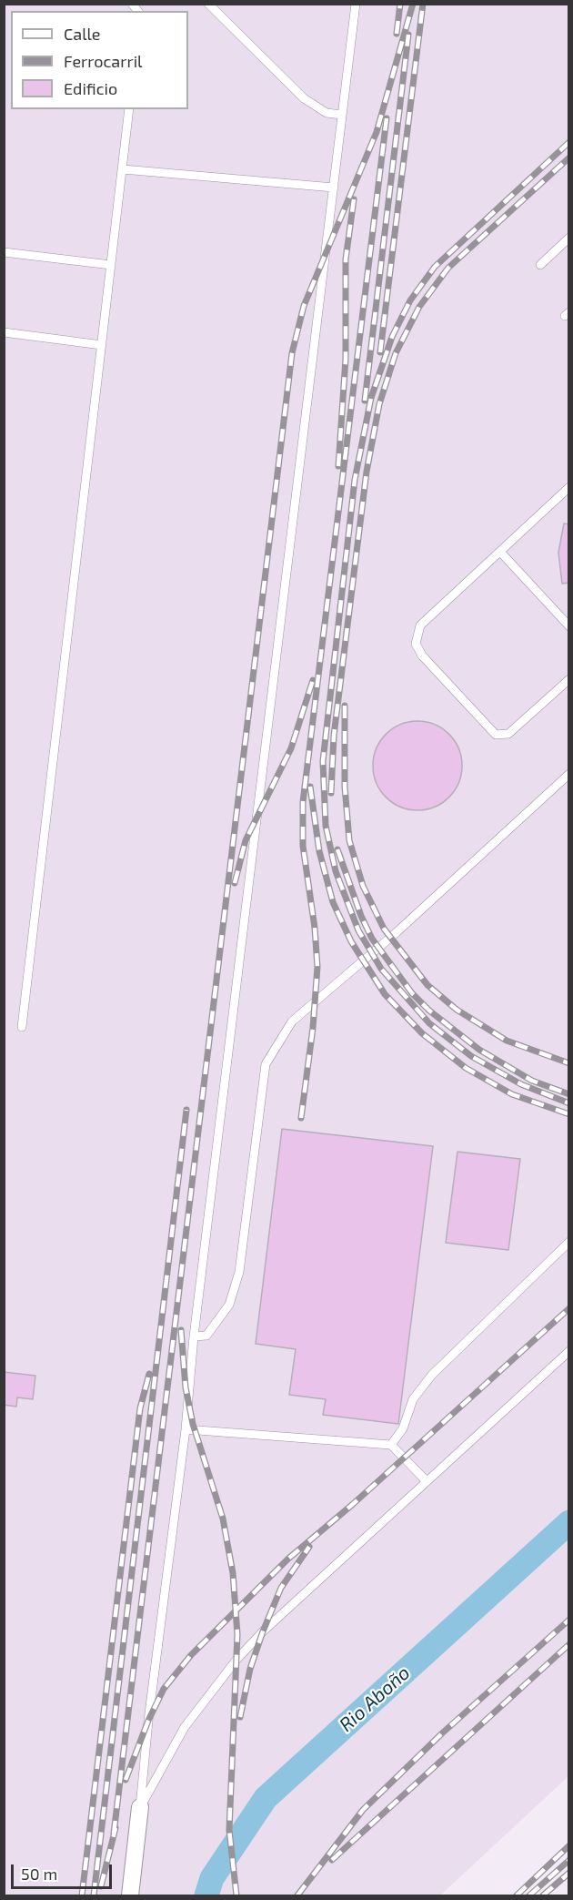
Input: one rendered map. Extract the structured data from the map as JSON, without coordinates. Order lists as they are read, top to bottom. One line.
{"water":["Rio Aboño"],"legend":["Calle","Ferrocarril","Edificio"],"scale_bar":"50 m"}
